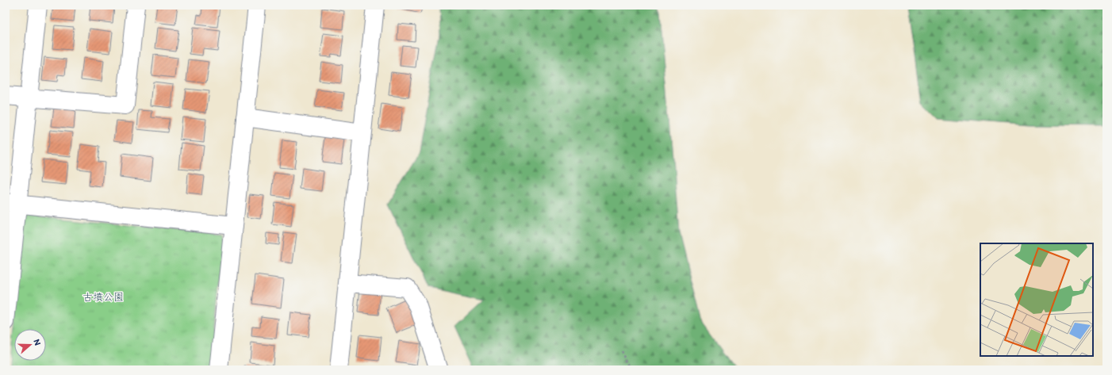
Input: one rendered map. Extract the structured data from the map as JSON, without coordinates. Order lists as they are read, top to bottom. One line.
{"parks":["古墳公園"],"north":"right"}
